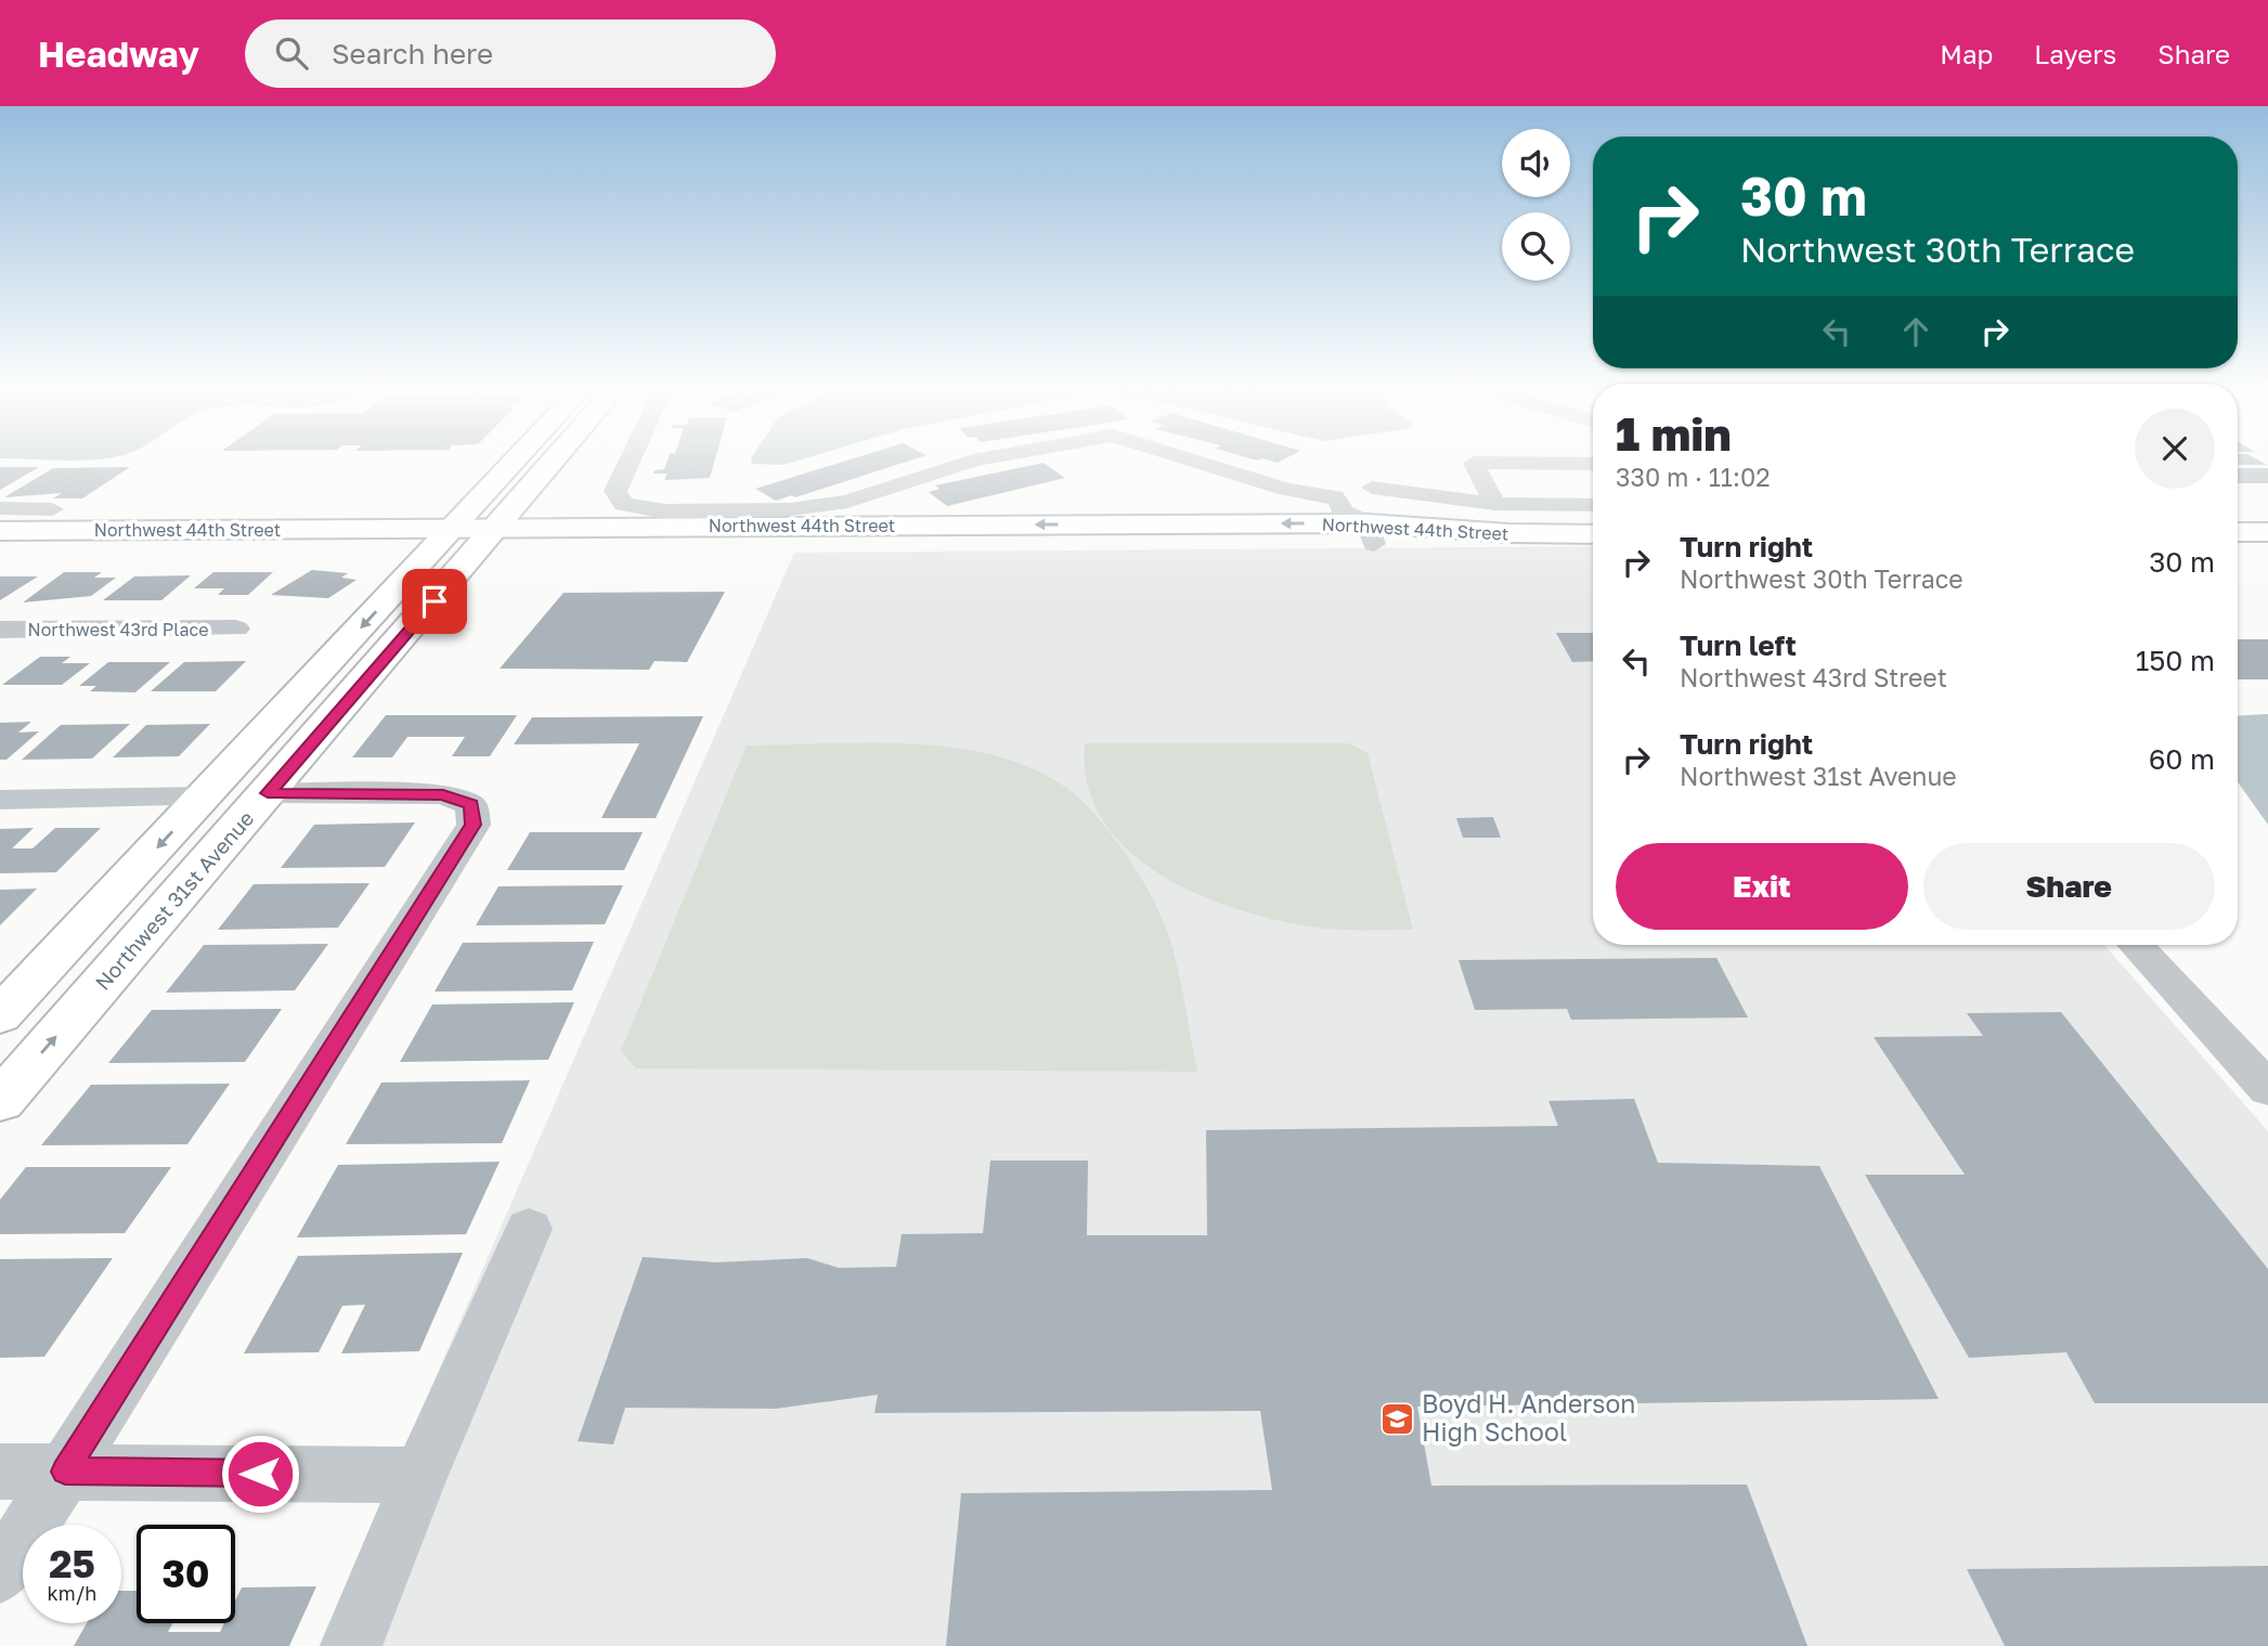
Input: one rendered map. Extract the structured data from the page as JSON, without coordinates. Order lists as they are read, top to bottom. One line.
{"streets":{"main road":["Northwest 44th Street","Northwest 31st Avenue"],"street":["Northwest 43rd Place"]},"crossings":[["Northwest 44th Street","Northwest 31st Avenue"]],"places":{"school or university":["Boyd H. Anderson High School"]},"page":{"header":"Headway","search":"Search here","nav":["Map","Layers","Share"],"turn":["30 m","Northwest 30th Terrace"],"heading":["1 min","330 m · 11:02"],"list":[{"name":"Turn right","note":"Northwest 30th Terrace","value":"30 m"},{"name":"Turn left","note":"Northwest 43rd Street","value":"150 m"},{"name":"Turn right","note":"Northwest 31st Avenue","value":"60 m"}],"buttons":["Exit","Share"],"speed":"25 km/h","limit":"30"}}
